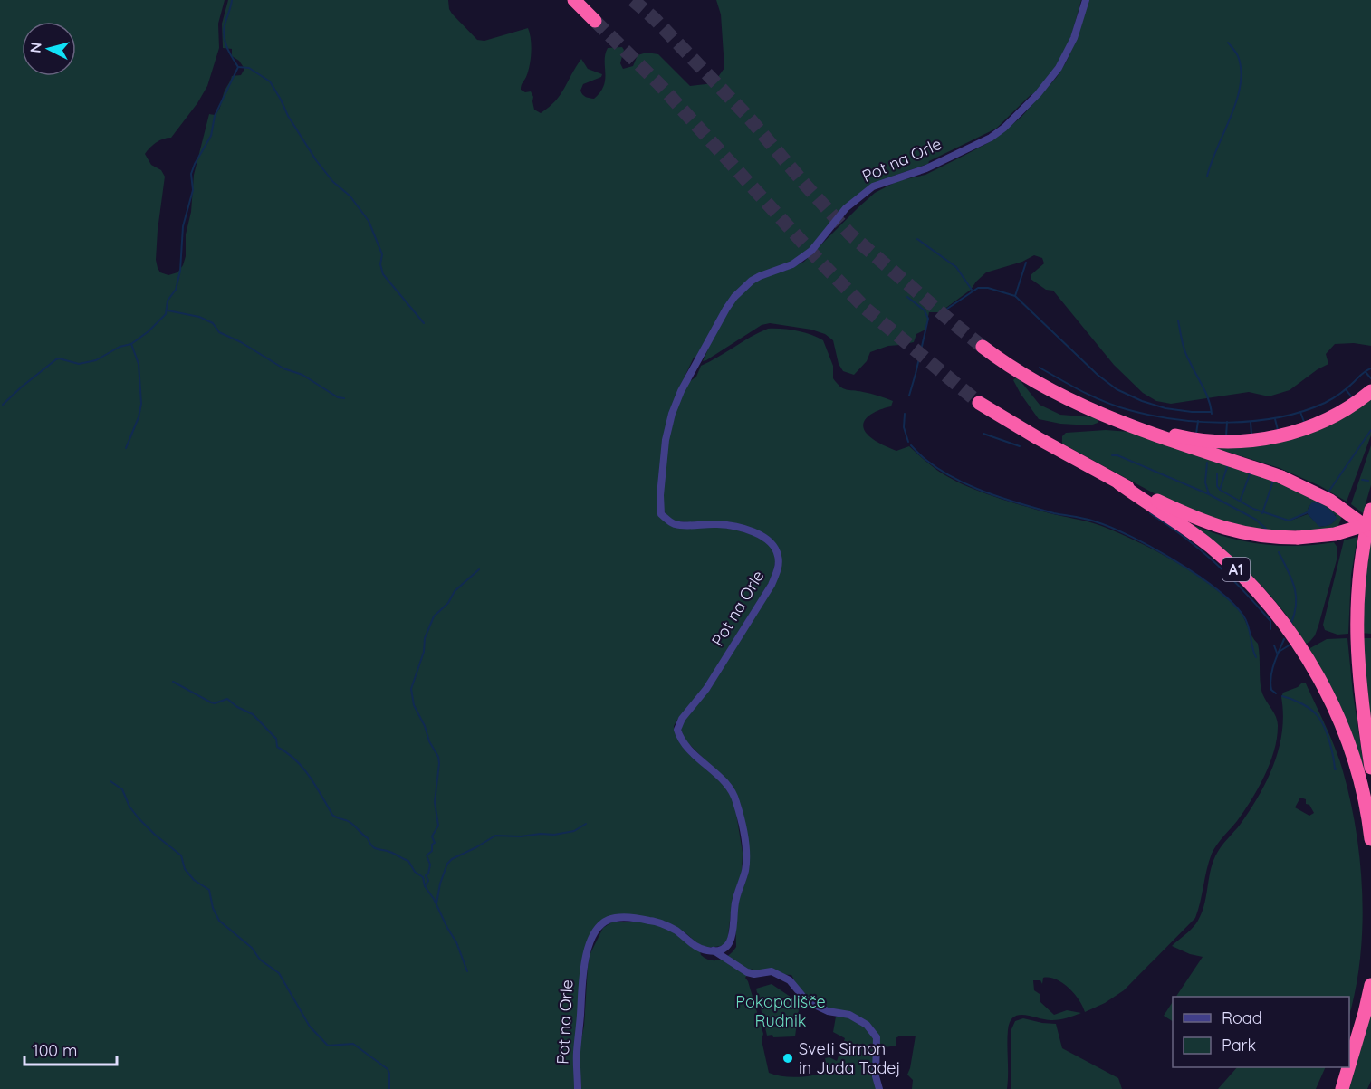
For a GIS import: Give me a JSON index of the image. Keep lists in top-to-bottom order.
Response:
{
  "streets": {
    "highway": ["A1"],
    "street": ["Pot na Orle"]
  },
  "parks": ["Pokopališče Rudnik"],
  "places": ["Sveti Simon in Juda Tadej"],
  "legend": ["Road", "Park"],
  "scale_bar": "100 m",
  "north": "left"
}
